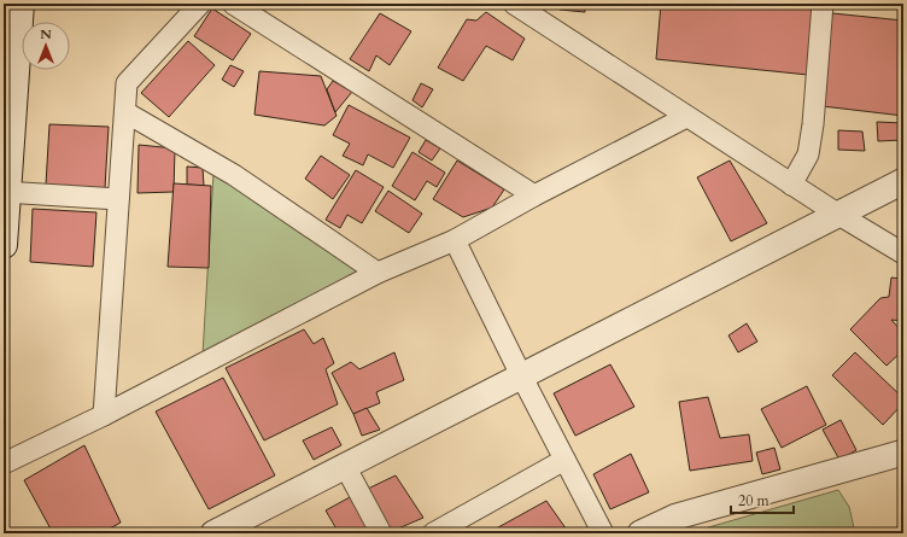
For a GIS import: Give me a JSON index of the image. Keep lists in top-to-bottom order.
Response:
{
  "scale_bar": "20 m",
  "north": "top"
}
